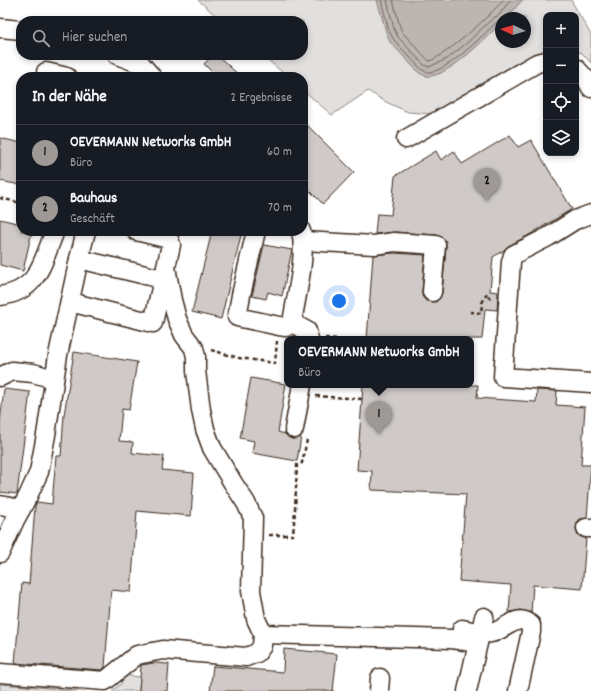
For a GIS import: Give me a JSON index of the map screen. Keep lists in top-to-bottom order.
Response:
{
  "north": "left",
  "page": {
    "map_buttons": ["+", "−"],
    "search": "Hier suchen",
    "heading": ["In der Nähe", "2 Ergebnisse"],
    "list": [
      {
        "mark": "1",
        "name": "OEVERMANN Networks GmbH",
        "note": "Büro",
        "value": "60 m"
      },
      {
        "mark": "2",
        "name": "Bauhaus",
        "note": "Geschäft",
        "value": "70 m"
      }
    ],
    "pins": ["2", "1"],
    "popup": ["OEVERMANN Networks GmbH", "Büro"]
  }
}
